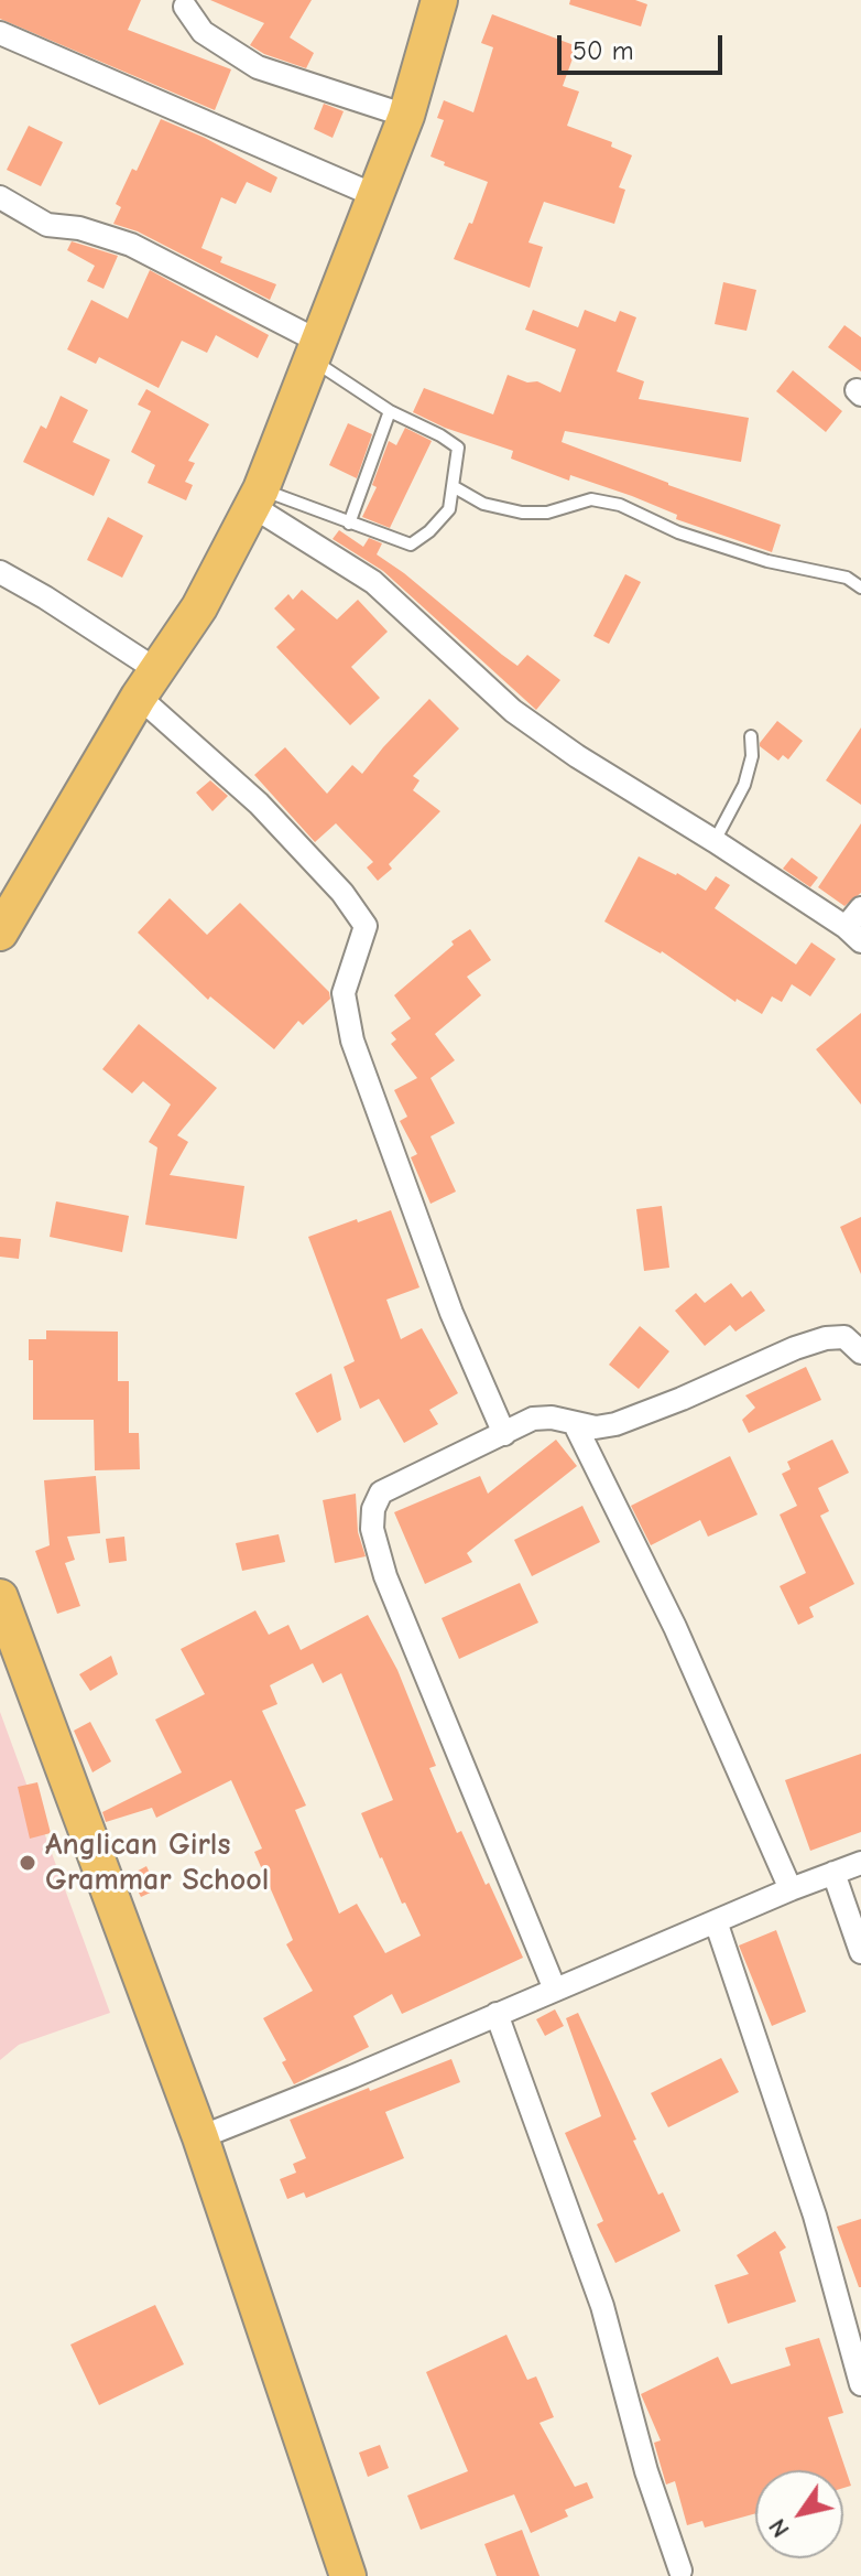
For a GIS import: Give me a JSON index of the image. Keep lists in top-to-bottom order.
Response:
{
  "places": ["Anglican Girls Grammar School"],
  "scale_bar": "50 m",
  "north": "bottom left"
}
